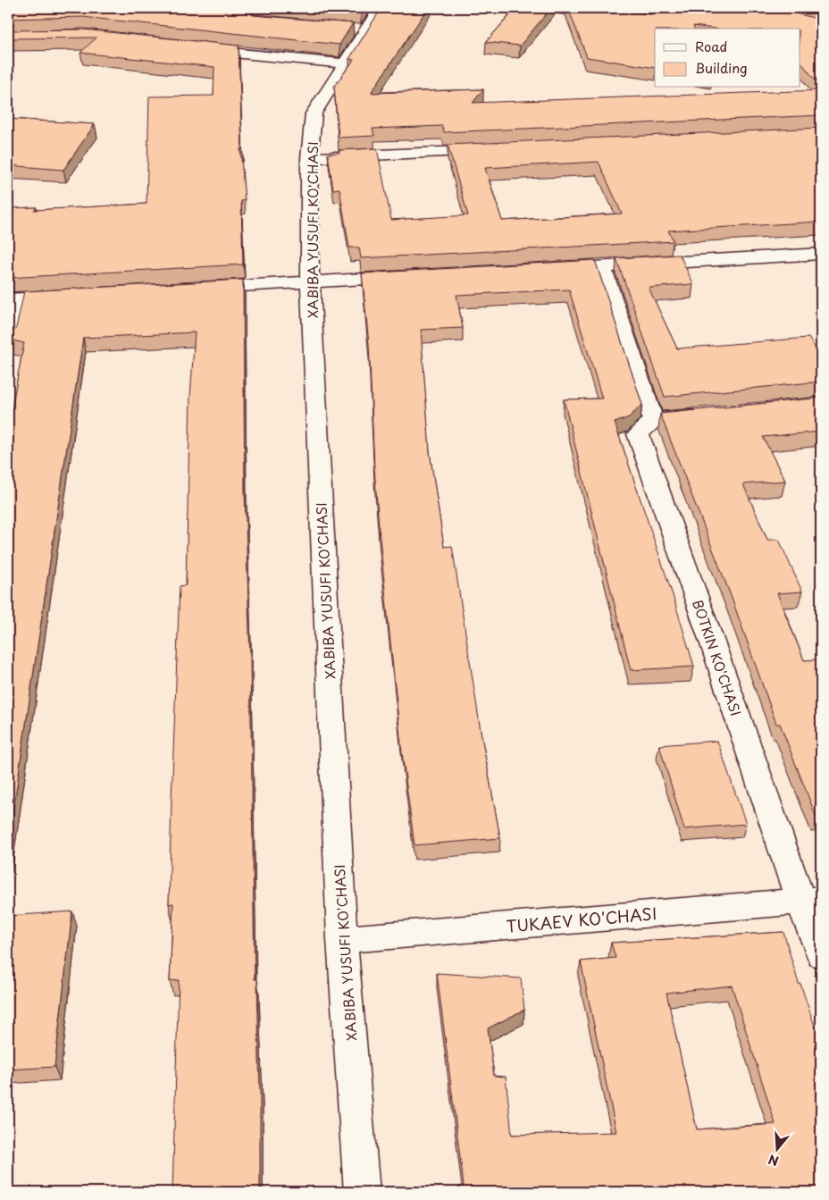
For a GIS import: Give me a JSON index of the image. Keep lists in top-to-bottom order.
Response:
{
  "streets": {
    "street": ["XABIBA YUSUFI KO'CHASI", "BOTKIN KO'CHASI", "TUKAEV KO'CHASI"]
  },
  "crossings": [
    ["XABIBA YUSUFI KO'CHASI", "TUKAEV KO'CHASI"],
    ["BOTKIN KO'CHASI", "TUKAEV KO'CHASI"]
  ],
  "legend": ["Road", "Building"],
  "north": "bottom"
}
